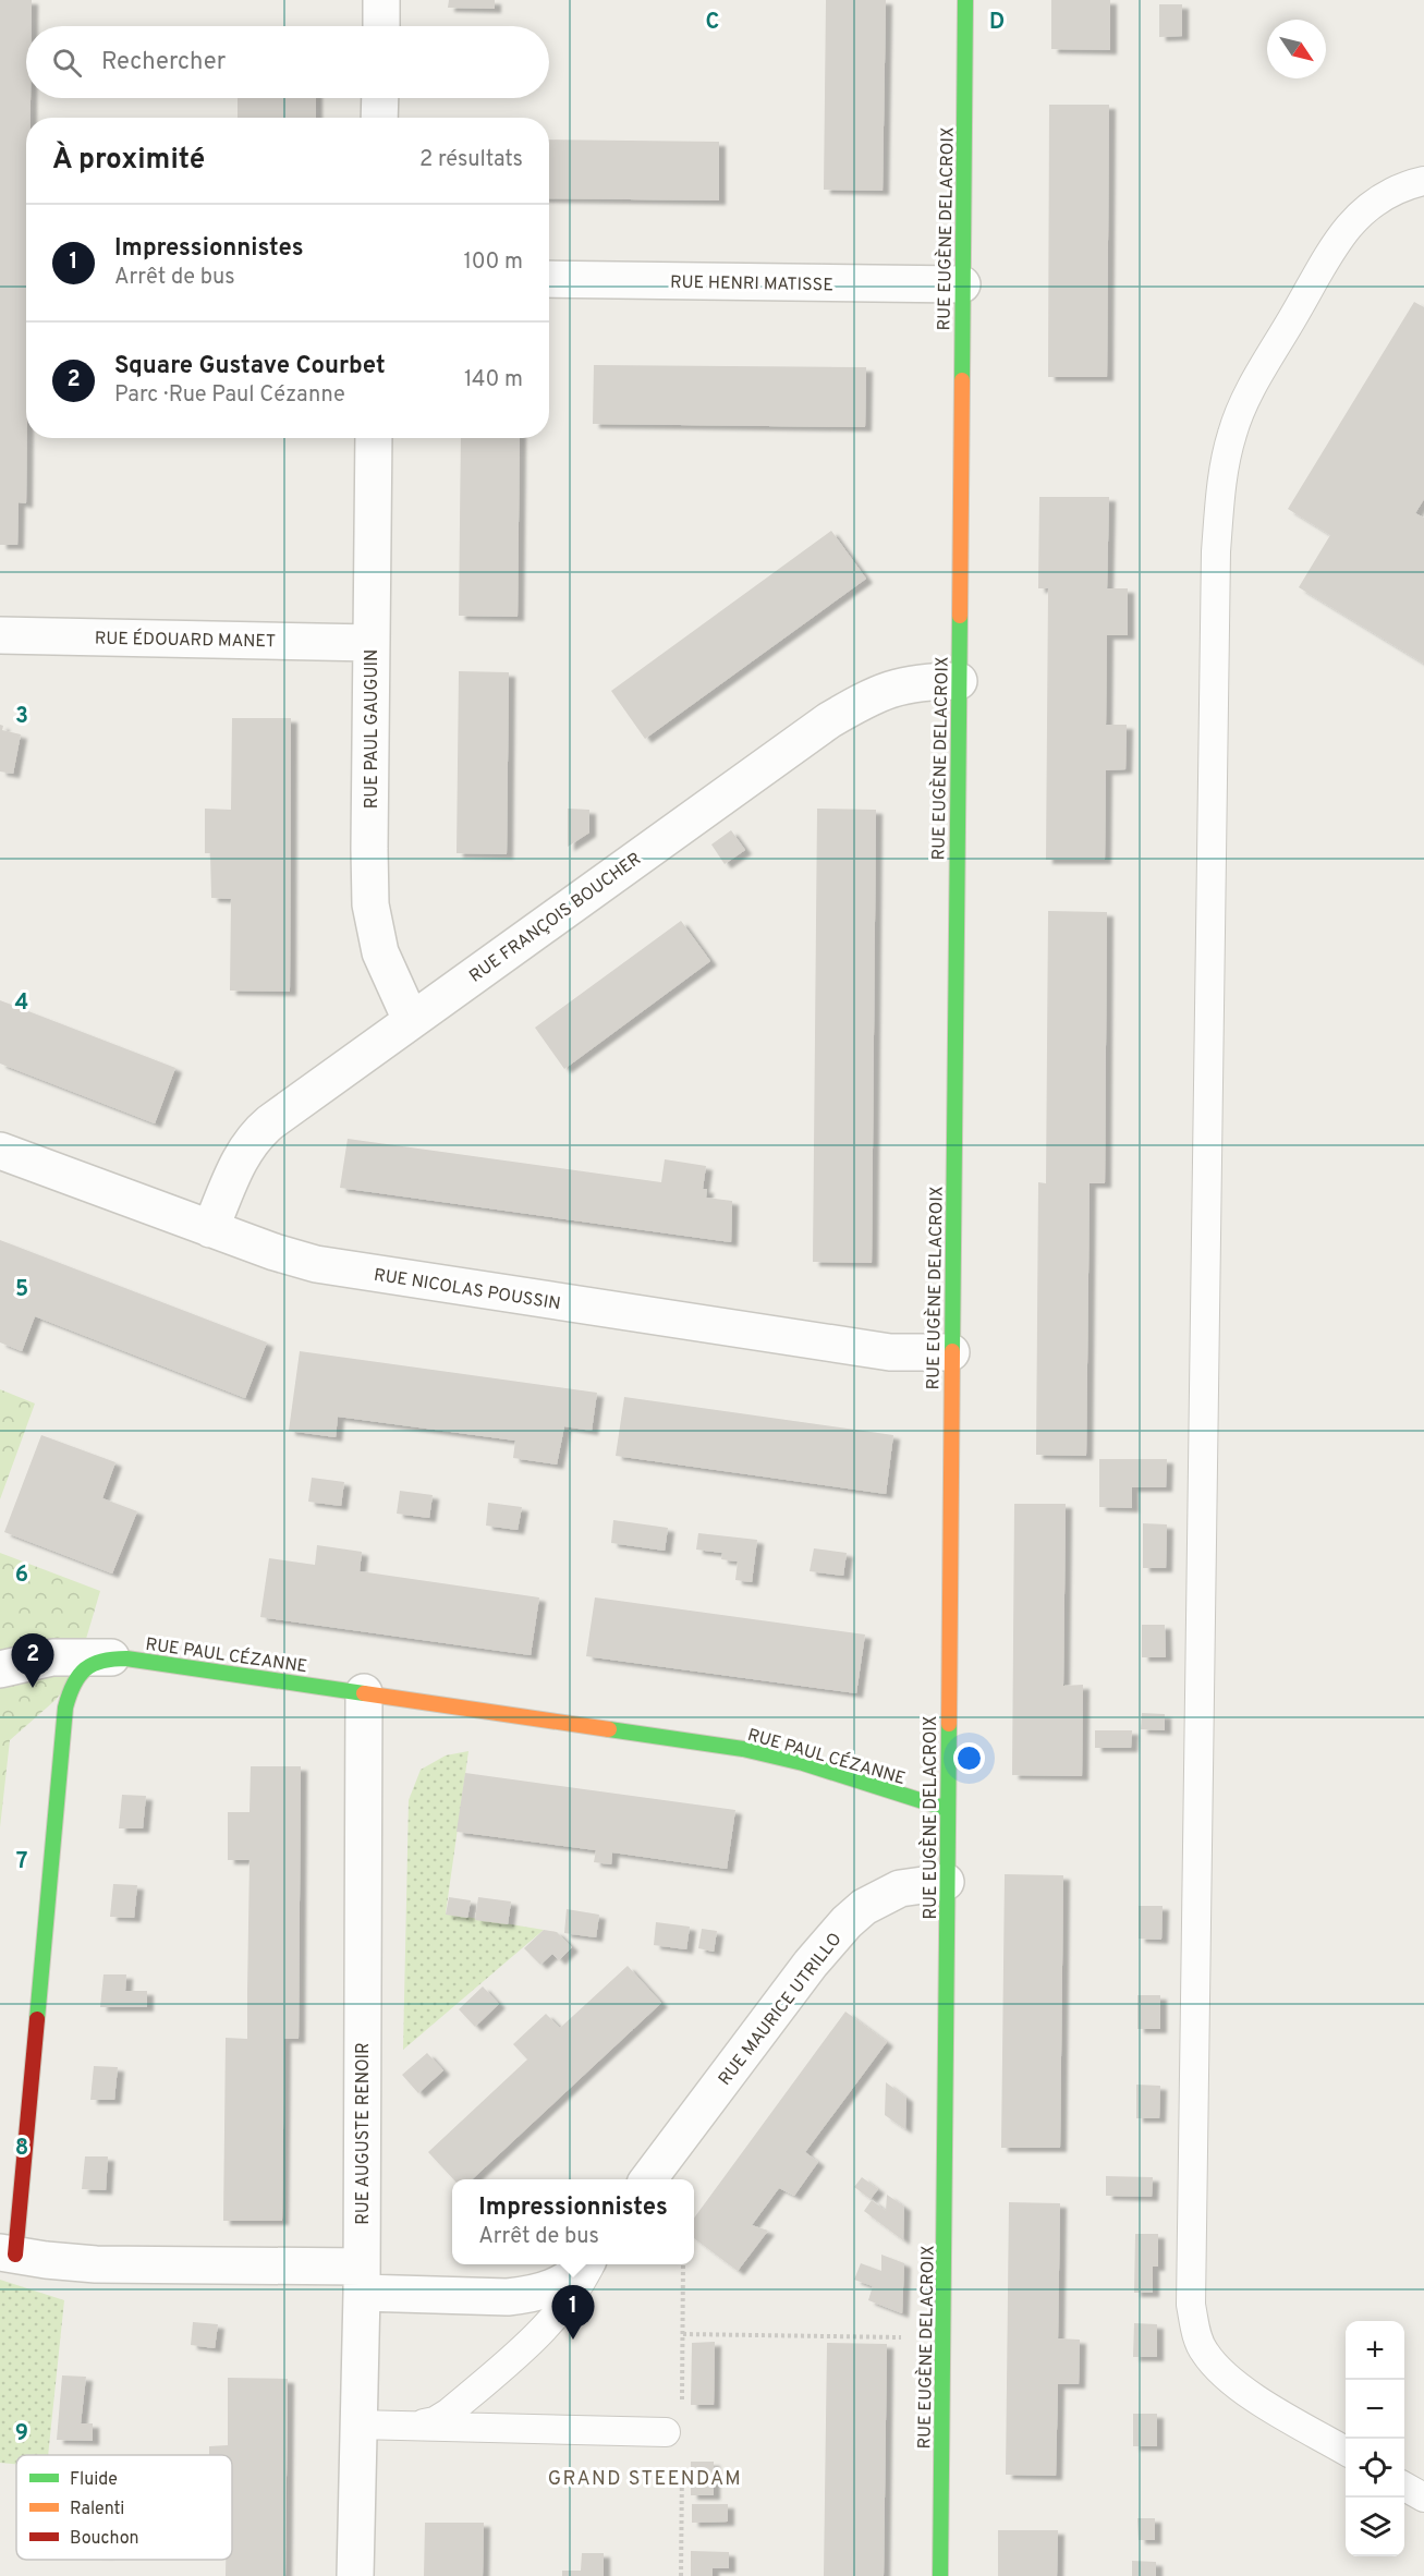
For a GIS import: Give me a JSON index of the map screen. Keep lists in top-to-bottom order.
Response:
{
  "streets": {
    "street": [
      "RUE EUGÈNE DELACROIX",
      "RUE HENRI MATISSE",
      "RUE ÉDOUARD MANET",
      "RUE PAUL GAUGUIN",
      "RUE FRANÇOIS BOUCHER",
      "RUE NICOLAS POUSSIN",
      "RUE PAUL CÉZANNE",
      "RUE MAURICE UTRILLO",
      "RUE AUGUSTE RENOIR"
    ]
  },
  "crossings": [
    ["RUE EUGÈNE DELACROIX", "RUE HENRI MATISSE"],
    ["RUE EUGÈNE DELACROIX", "RUE FRANÇOIS BOUCHER"],
    ["RUE EUGÈNE DELACROIX", "RUE NICOLAS POUSSIN"],
    ["RUE EUGÈNE DELACROIX", "RUE PAUL CÉZANNE"],
    ["RUE EUGÈNE DELACROIX", "RUE MAURICE UTRILLO"],
    ["RUE ÉDOUARD MANET", "RUE PAUL GAUGUIN"],
    ["RUE PAUL GAUGUIN", "RUE FRANÇOIS BOUCHER"],
    ["RUE FRANÇOIS BOUCHER", "RUE NICOLAS POUSSIN"],
    ["RUE PAUL CÉZANNE", "RUE AUGUSTE RENOIR"]
  ],
  "districts": ["GRAND STEENDAM"],
  "legend": ["Fluide", "Ralenti", "Bouchon"],
  "north": "bottom right",
  "page": {
    "search": "Rechercher",
    "heading": ["À proximité", "2 résultats"],
    "list": [
      {
        "mark": "1",
        "name": "Impressionnistes",
        "note": "Arrêt de bus",
        "value": "100 m"
      },
      {
        "mark": "2",
        "name": "Square Gustave Courbet",
        "note": "Parc · Rue Paul Cézanne",
        "value": "140 m"
      }
    ],
    "pins": ["2", "1"],
    "popup": ["Impressionnistes", "Arrêt de bus"],
    "map_buttons": ["+", "−"]
  },
  "grid": {
    "columns": ["C", "D"],
    "rows": [
      "3",
      "4",
      "5",
      "6",
      "7",
      "8",
      "9"
    ]
  }
}
